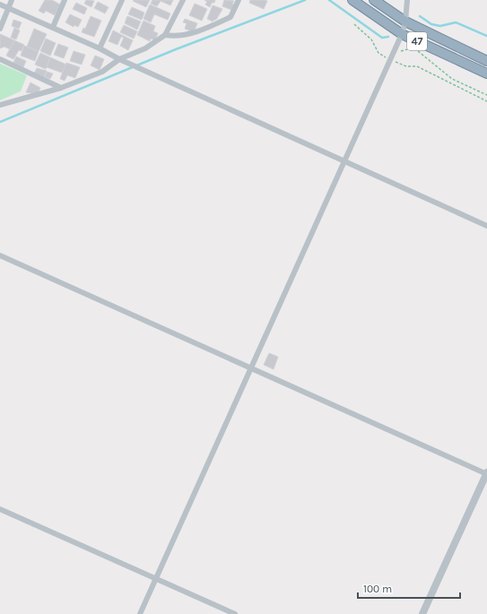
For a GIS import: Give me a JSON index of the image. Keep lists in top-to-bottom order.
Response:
{
  "streets": {
    "highway": ["47"]
  },
  "scale_bar": "100 m"
}
